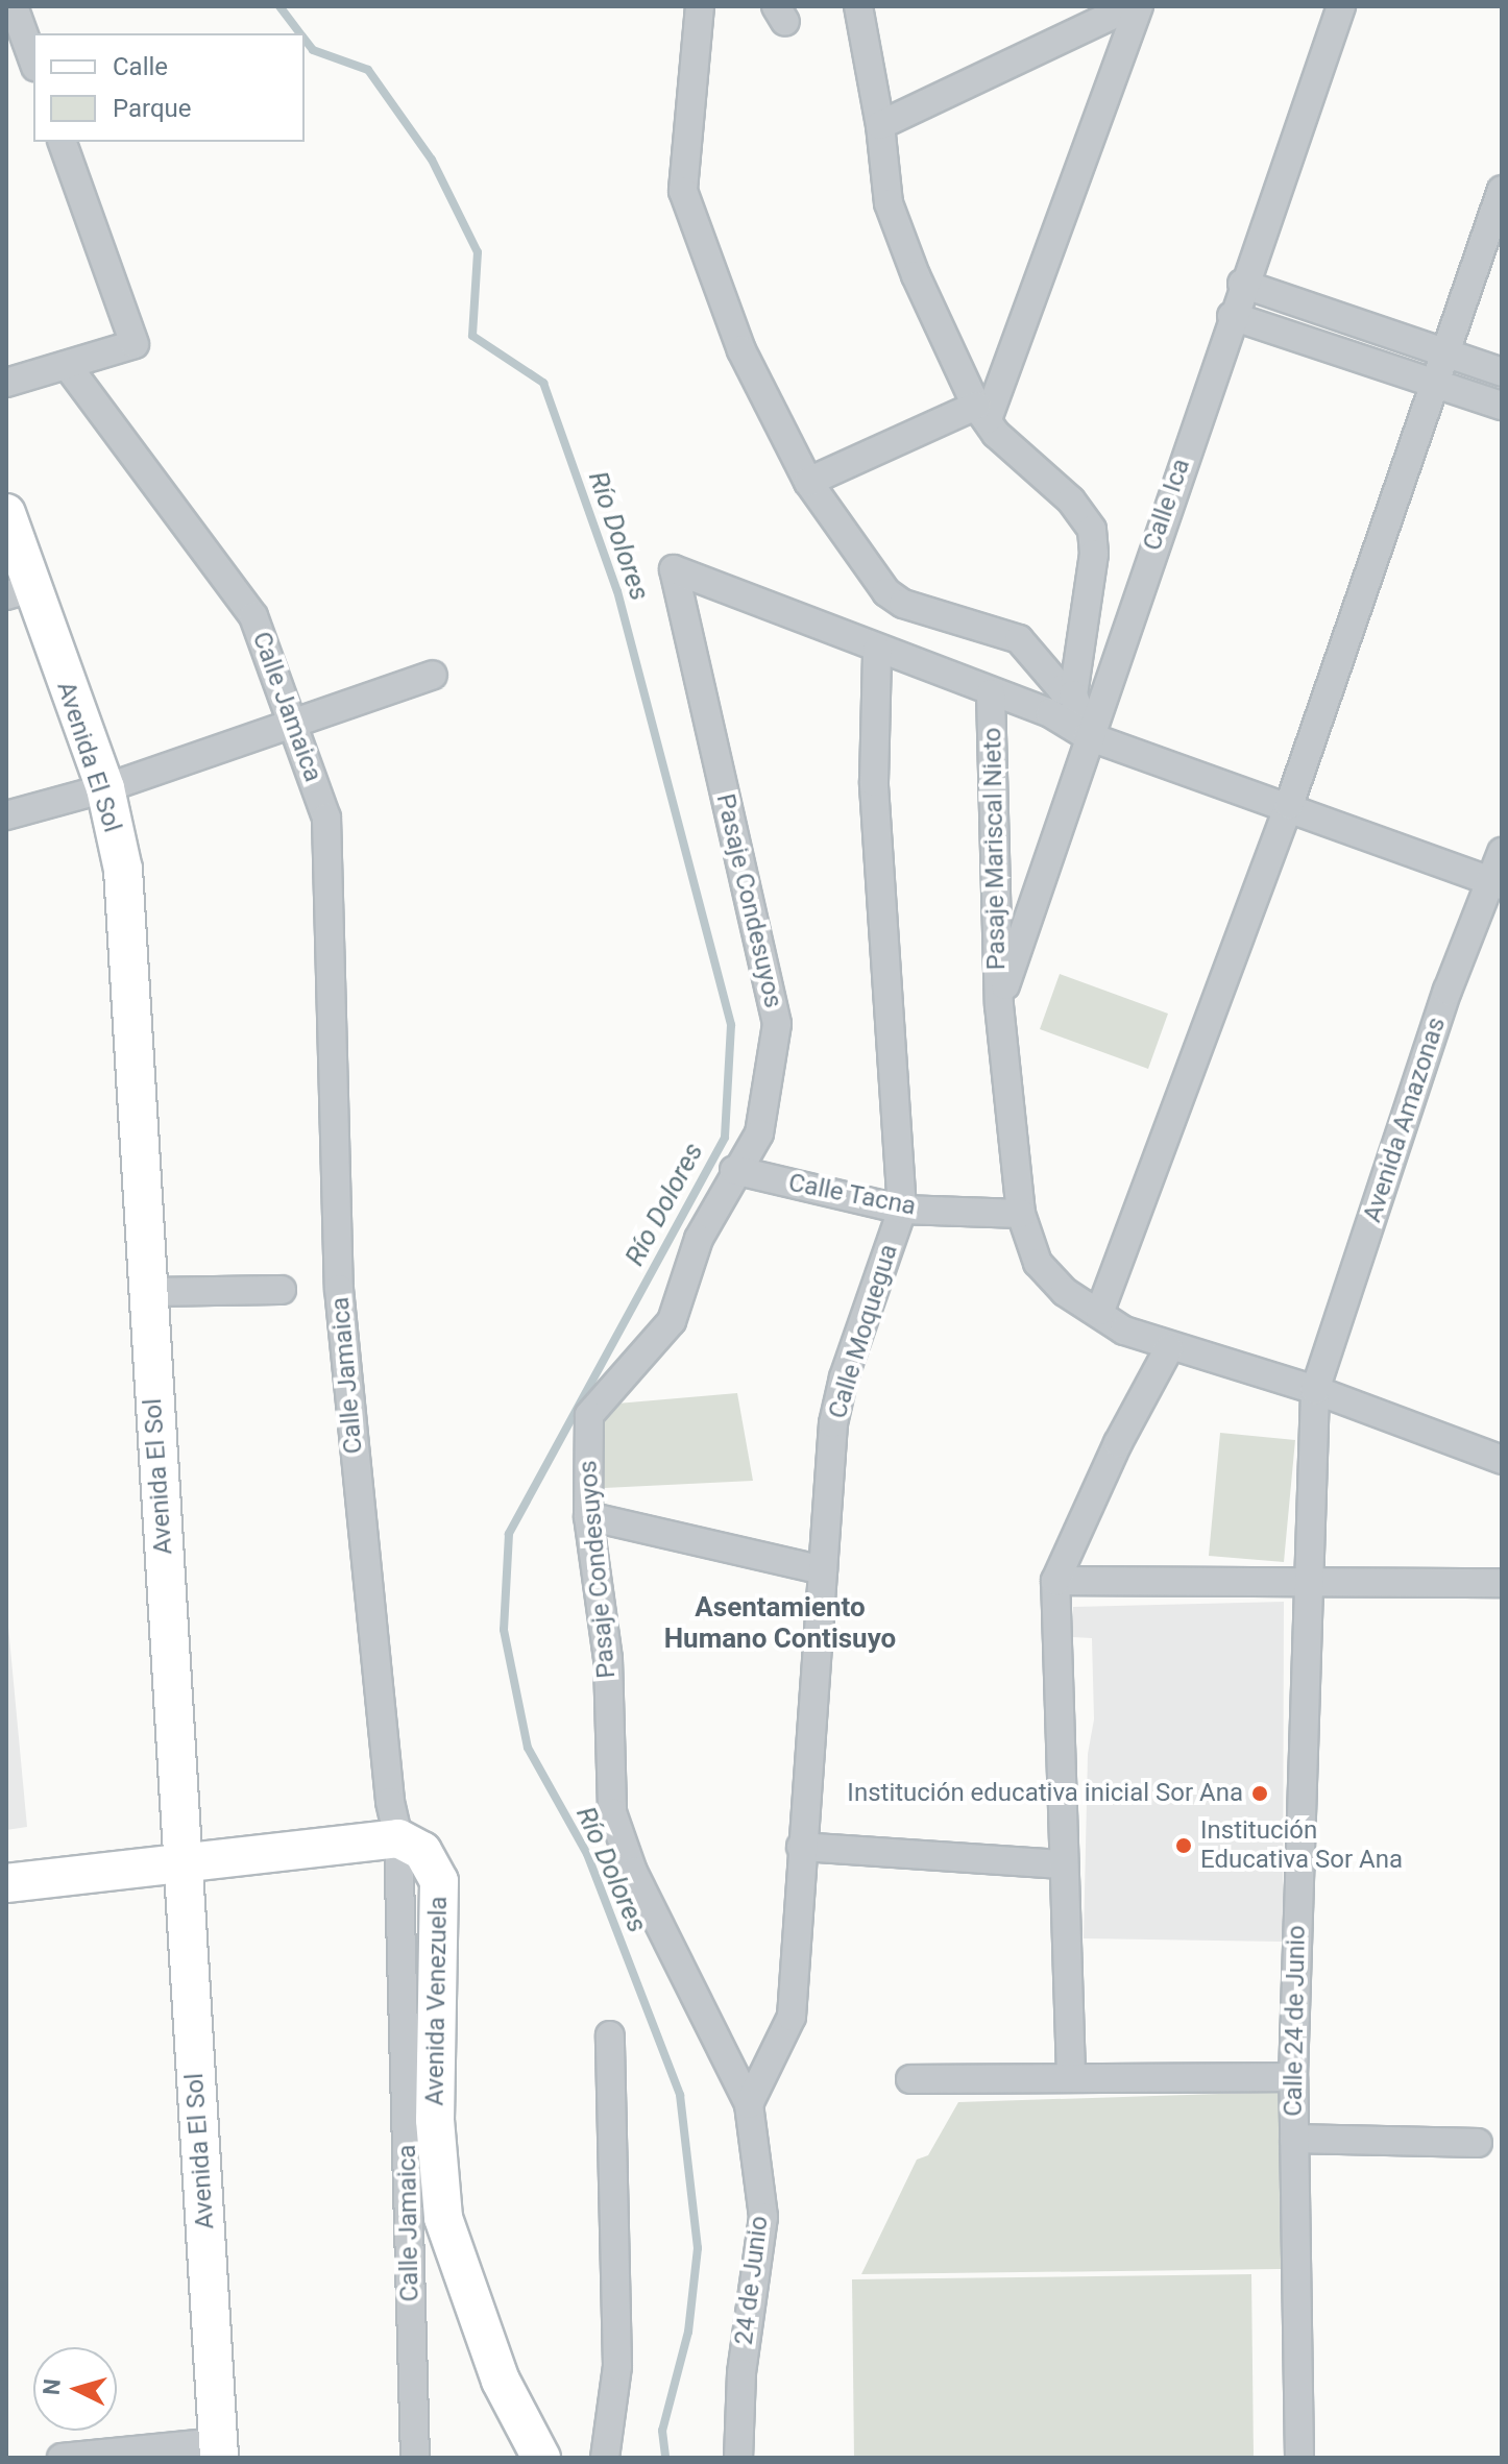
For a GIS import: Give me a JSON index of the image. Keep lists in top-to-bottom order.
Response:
{
  "streets": {
    "street": [
      "Calle Ica",
      "Calle Jamaica",
      "Avenida El Sol",
      "Pasaje Mariscal Nieto",
      "Pasaje Condesuyos",
      "Avenida Amazonas",
      "Calle Tacna",
      "Calle Moquegua",
      "Avenida Venezuela",
      "Calle 24 de Junio",
      "24 de Junio"
    ]
  },
  "crossings": [
    ["Calle Ica", "Pasaje Mariscal Nieto"],
    ["Calle Jamaica", "Avenida Venezuela"],
    ["Pasaje Mariscal Nieto", "Avenida Amazonas"],
    ["Pasaje Mariscal Nieto", "Calle Tacna"],
    ["Pasaje Condesuyos", "Calle Tacna"],
    ["Pasaje Condesuyos", "Calle Moquegua"],
    ["Pasaje Condesuyos", "24 de Junio"],
    ["Avenida Amazonas", "Calle 24 de Junio"],
    ["Calle Tacna", "Calle Moquegua"],
    ["Calle Moquegua", "24 de Junio"]
  ],
  "districts": ["Asentamiento Humano Contisuyo"],
  "water": ["Río Dolores"],
  "places": ["Institución educativa inicial Sor Ana", "Institución Educativa Sor Ana"],
  "legend": ["Calle", "Parque"],
  "north": "left"
}
